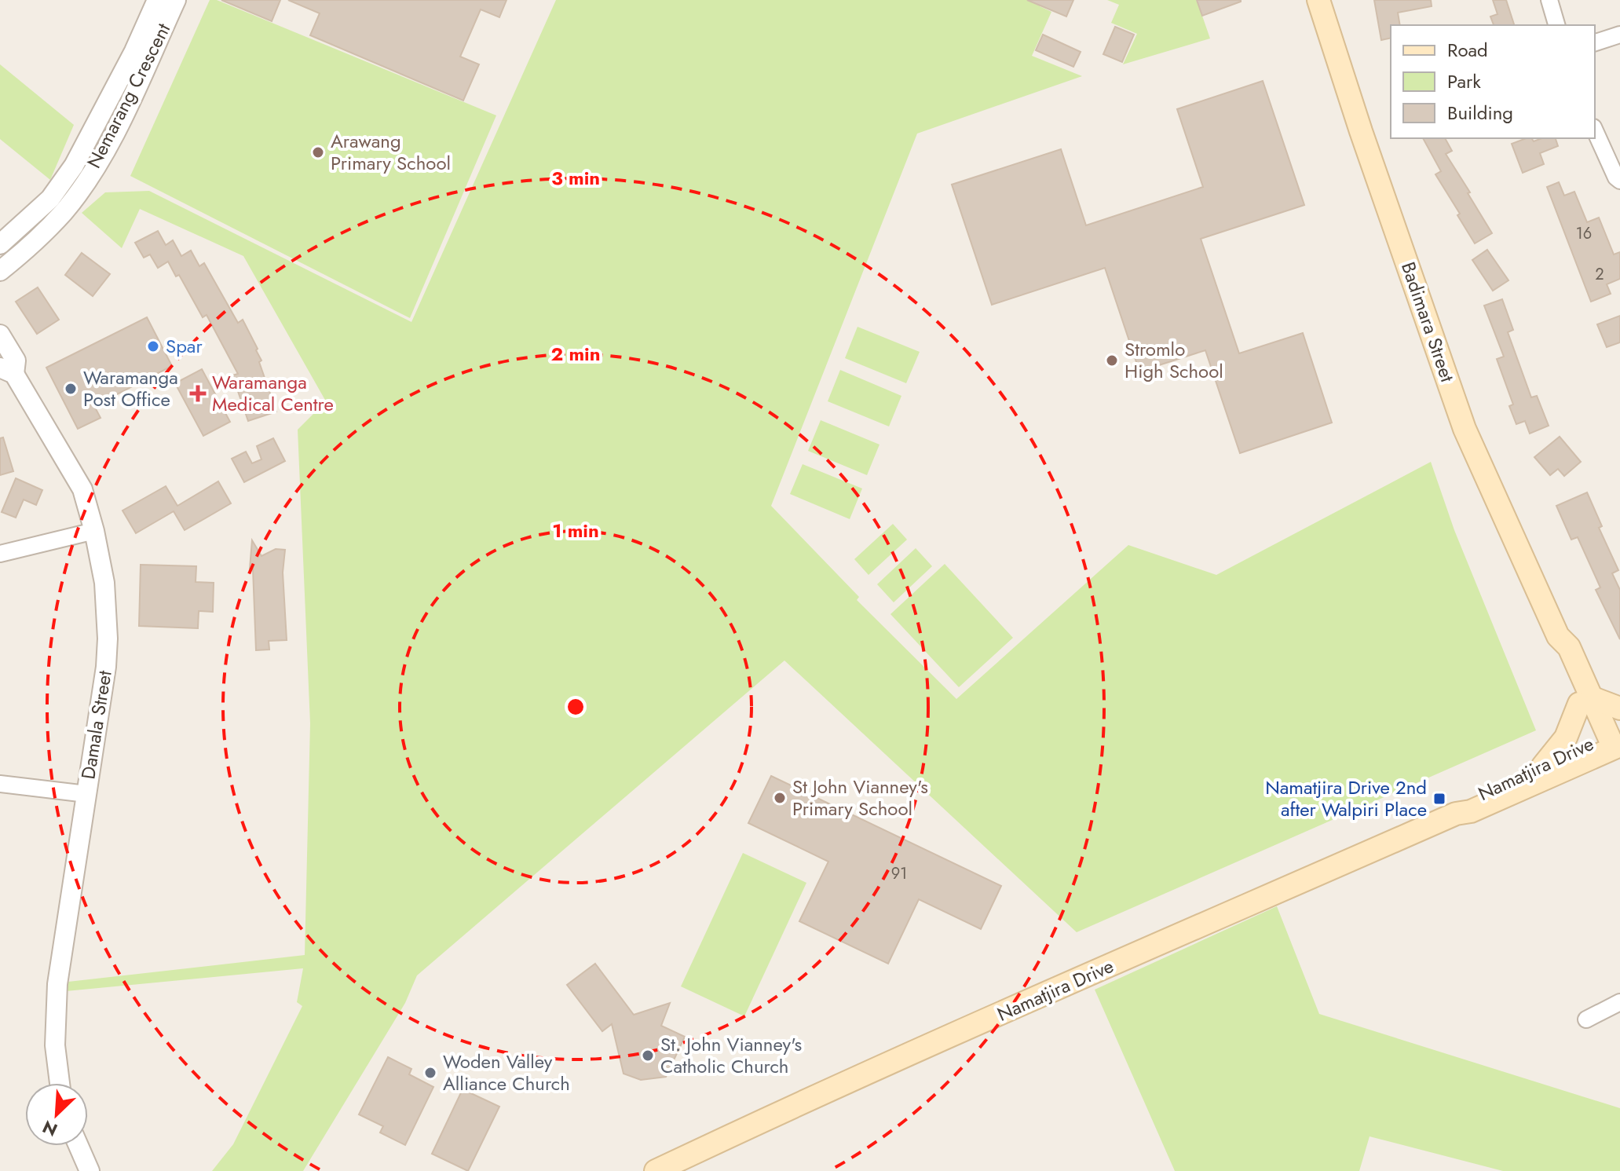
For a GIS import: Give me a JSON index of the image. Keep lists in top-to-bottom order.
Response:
{
  "streets": {
    "main road": ["Badimara Street", "Namatjira Drive"],
    "street": ["Nemarang Crescent", "Damala Street"]
  },
  "crossings": [
    ["Badimara Street", "Namatjira Drive"]
  ],
  "places": {
    "other": [
      "Arawang Primary School",
      "Spar",
      "Stromlo High School",
      "Waramanga Post Office",
      "St John Vianney's Primary School",
      "St. John Vianney's Catholic Church",
      "Woden Valley Alliance Church"
    ],
    "health": ["Waramanga Medical Centre"],
    "transit": ["Namatjira Drive 2nd after Walpiri Place"]
  },
  "house_numbers": ["16", "2", "91"],
  "legend": ["Road", "Park", "Building"],
  "north": "bottom left",
  "rings": ["3 min", "2 min", "1 min"]
}
